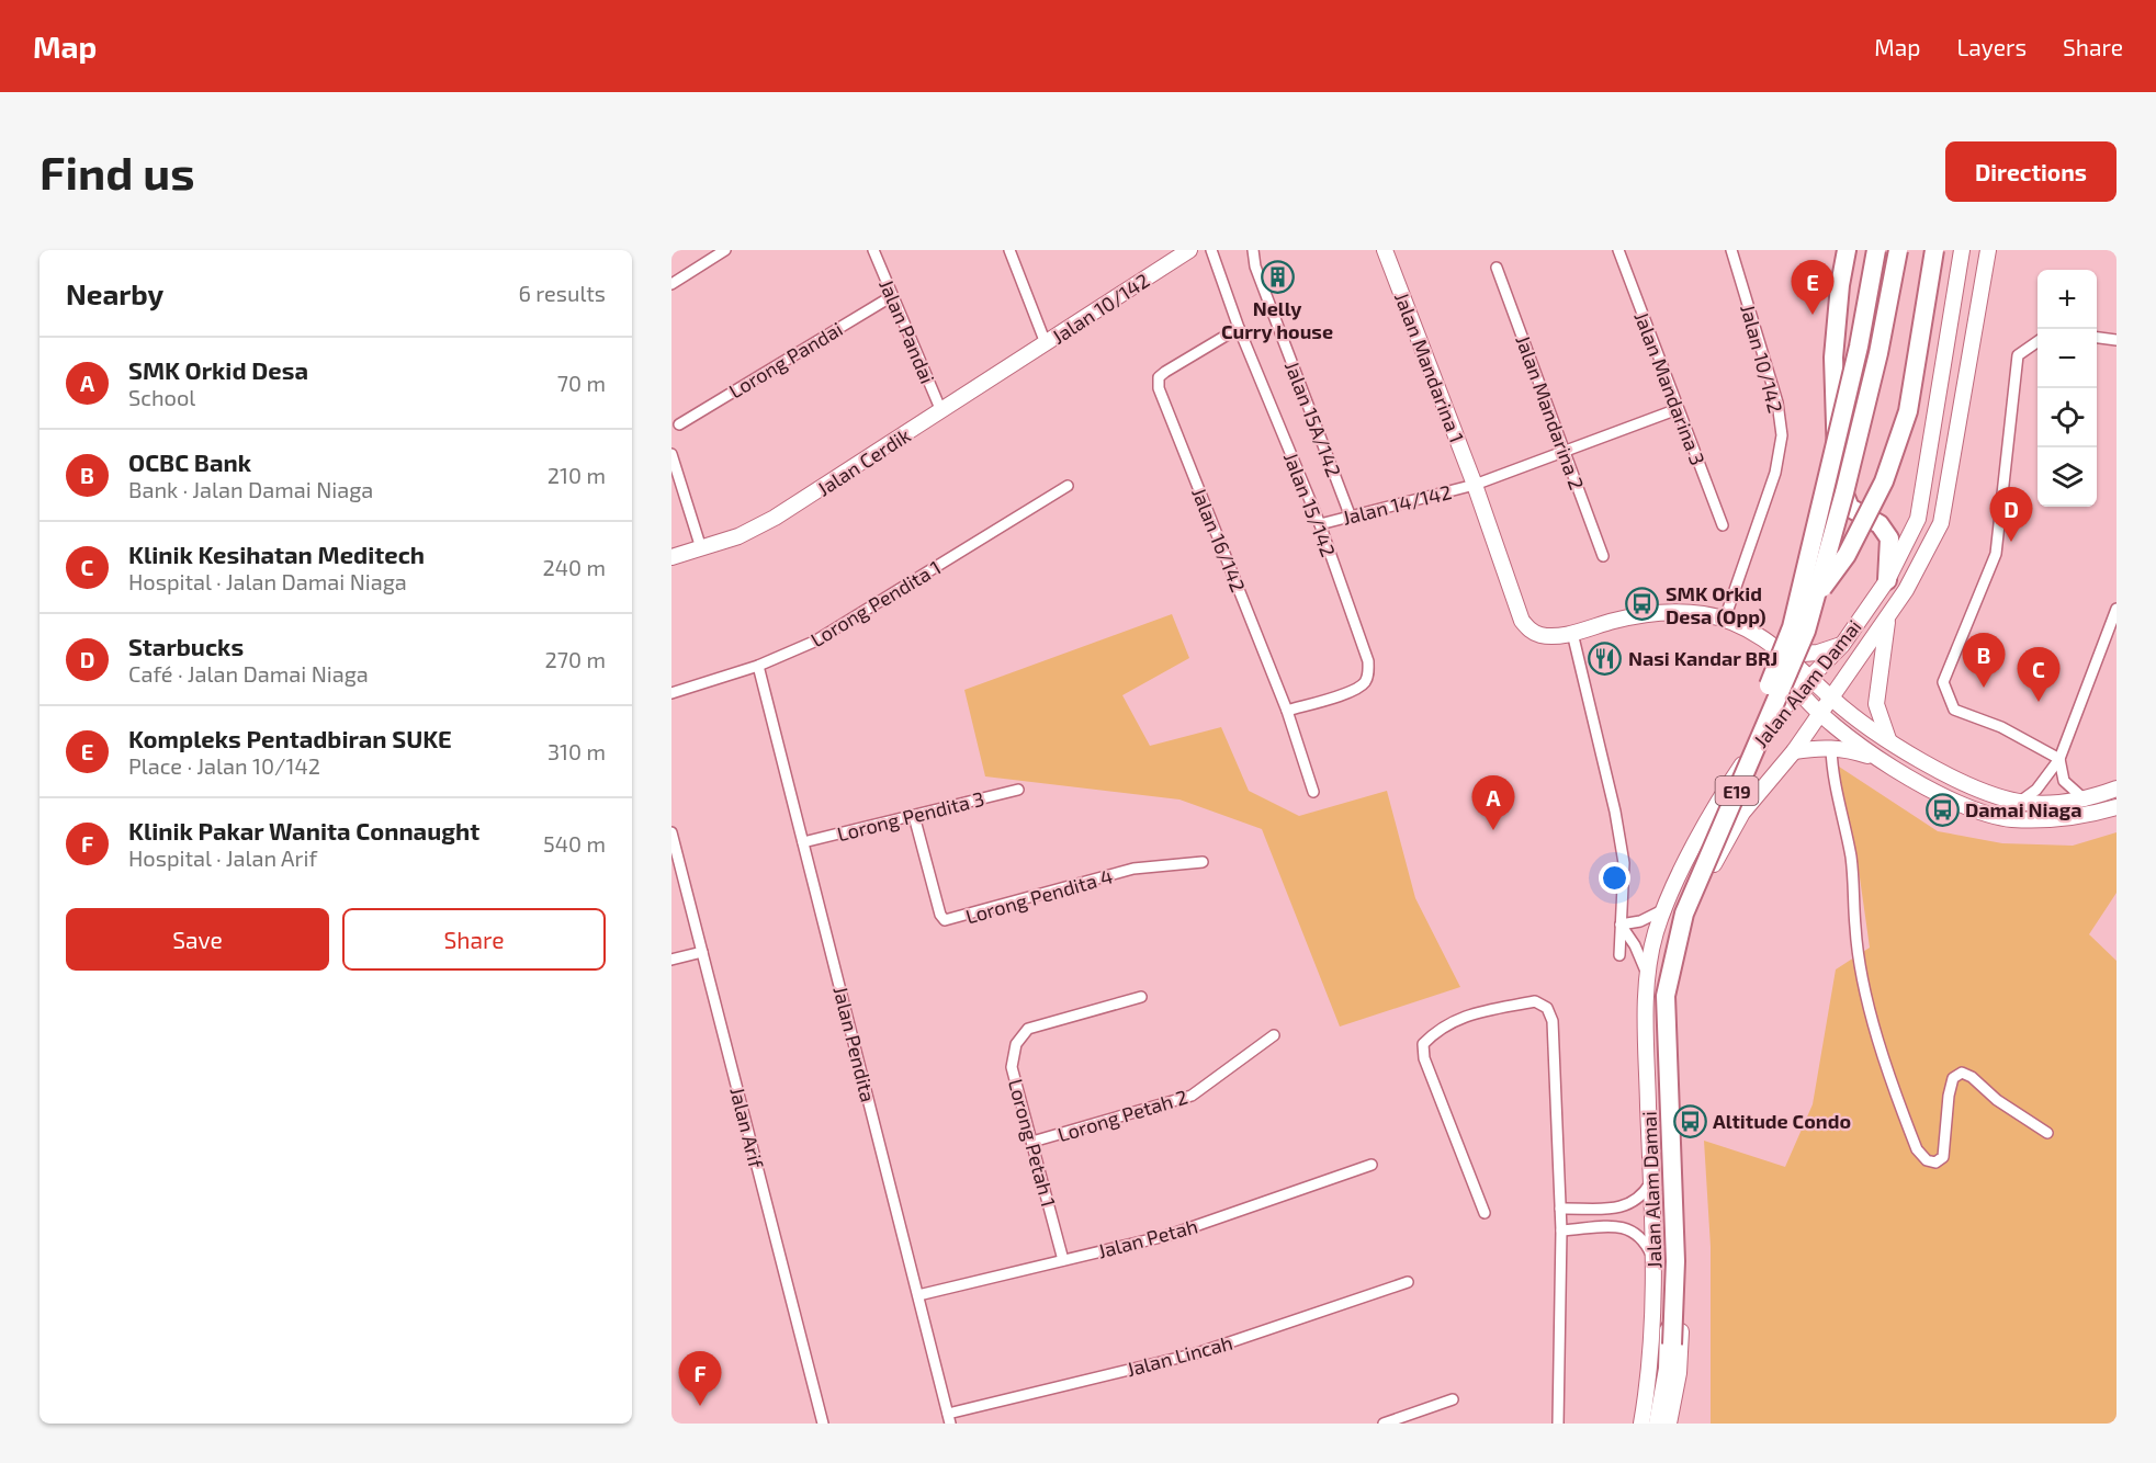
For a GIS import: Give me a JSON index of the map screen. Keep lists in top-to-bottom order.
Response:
{
  "streets": {
    "highway": ["E19"],
    "main road": [
      "Jalan 10/142",
      "Jalan Mandarina 1",
      "Jalan Cerdik",
      "Jalan Alam Damai"
    ],
    "street": [
      "Jalan Pandai",
      "Lorong Pandai",
      "Jalan Mandarina 3",
      "Jalan Mandarina 2",
      "Jalan 15A/142",
      "Jalan 15/142",
      "Jalan 14/142",
      "Jalan 16/142",
      "Lorong Pendita 1",
      "Lorong Pendita 3",
      "Lorong Pendita 4",
      "Jalan Pendita",
      "Lorong Petah 2",
      "Jalan Arif",
      "Lorong Petah 1",
      "Jalan Petah",
      "Jalan Lincah"
    ]
  },
  "crossings": [
    ["Jalan 10/142", "Jalan Mandarina 1"],
    ["Jalan 10/142", "Jalan Cerdik"],
    ["Jalan Pandai", "Lorong Pandai"],
    ["Jalan Pandai", "Jalan Cerdik"],
    ["Jalan Mandarina 1", "Jalan 14/142"],
    ["Jalan Mandarina 1", "Jalan Alam Damai"],
    ["Jalan 15A/142", "Jalan 14/142"],
    ["Jalan 15/142", "Jalan 14/142"],
    ["Jalan 15/142", "Jalan 16/142"],
    ["Lorong Pendita 1", "Jalan Pendita"],
    ["Lorong Pendita 3", "Lorong Pendita 4"],
    ["Lorong Pendita 3", "Jalan Pendita"],
    ["Jalan Pendita", "Jalan Petah"],
    ["Jalan Pendita", "Jalan Lincah"],
    ["Lorong Petah 2", "Lorong Petah 1"],
    ["Lorong Petah 1", "Jalan Petah"]
  ],
  "places": {
    "building": ["Nelly Curry house"],
    "bus stop": ["SMK Orkid Desa (Opp)", "Damai Niaga", "Altitude Condo"],
    "restaurant": ["Nasi Kandar BRJ"]
  },
  "page": {
    "header": "Map",
    "nav": ["Map", "Layers", "Share"],
    "buttons": [
      "Directions",
      ["Save", "Share"]
    ],
    "title": "Find us",
    "heading": ["Nearby", "6 results"],
    "pins": [
      "E",
      "D",
      "B",
      "C",
      "A",
      "F"
    ],
    "map_buttons": ["+", "−"],
    "list": [
      {
        "mark": "A",
        "name": "SMK Orkid Desa",
        "note": "School",
        "value": "70 m"
      },
      {
        "mark": "B",
        "name": "OCBC Bank",
        "note": "Bank · Jalan Damai Niaga",
        "value": "210 m"
      },
      {
        "mark": "C",
        "name": "Klinik Kesihatan Meditech",
        "note": "Hospital · Jalan Damai Niaga",
        "value": "240 m"
      },
      {
        "mark": "D",
        "name": "Starbucks",
        "note": "Café · Jalan Damai Niaga",
        "value": "270 m"
      },
      {
        "mark": "E",
        "name": "Kompleks Pentadbiran SUKE",
        "note": "Place · Jalan 10/142",
        "value": "310 m"
      },
      {
        "mark": "F",
        "name": "Klinik Pakar Wanita Connaught",
        "note": "Hospital · Jalan Arif",
        "value": "540 m"
      }
    ]
  }
}
